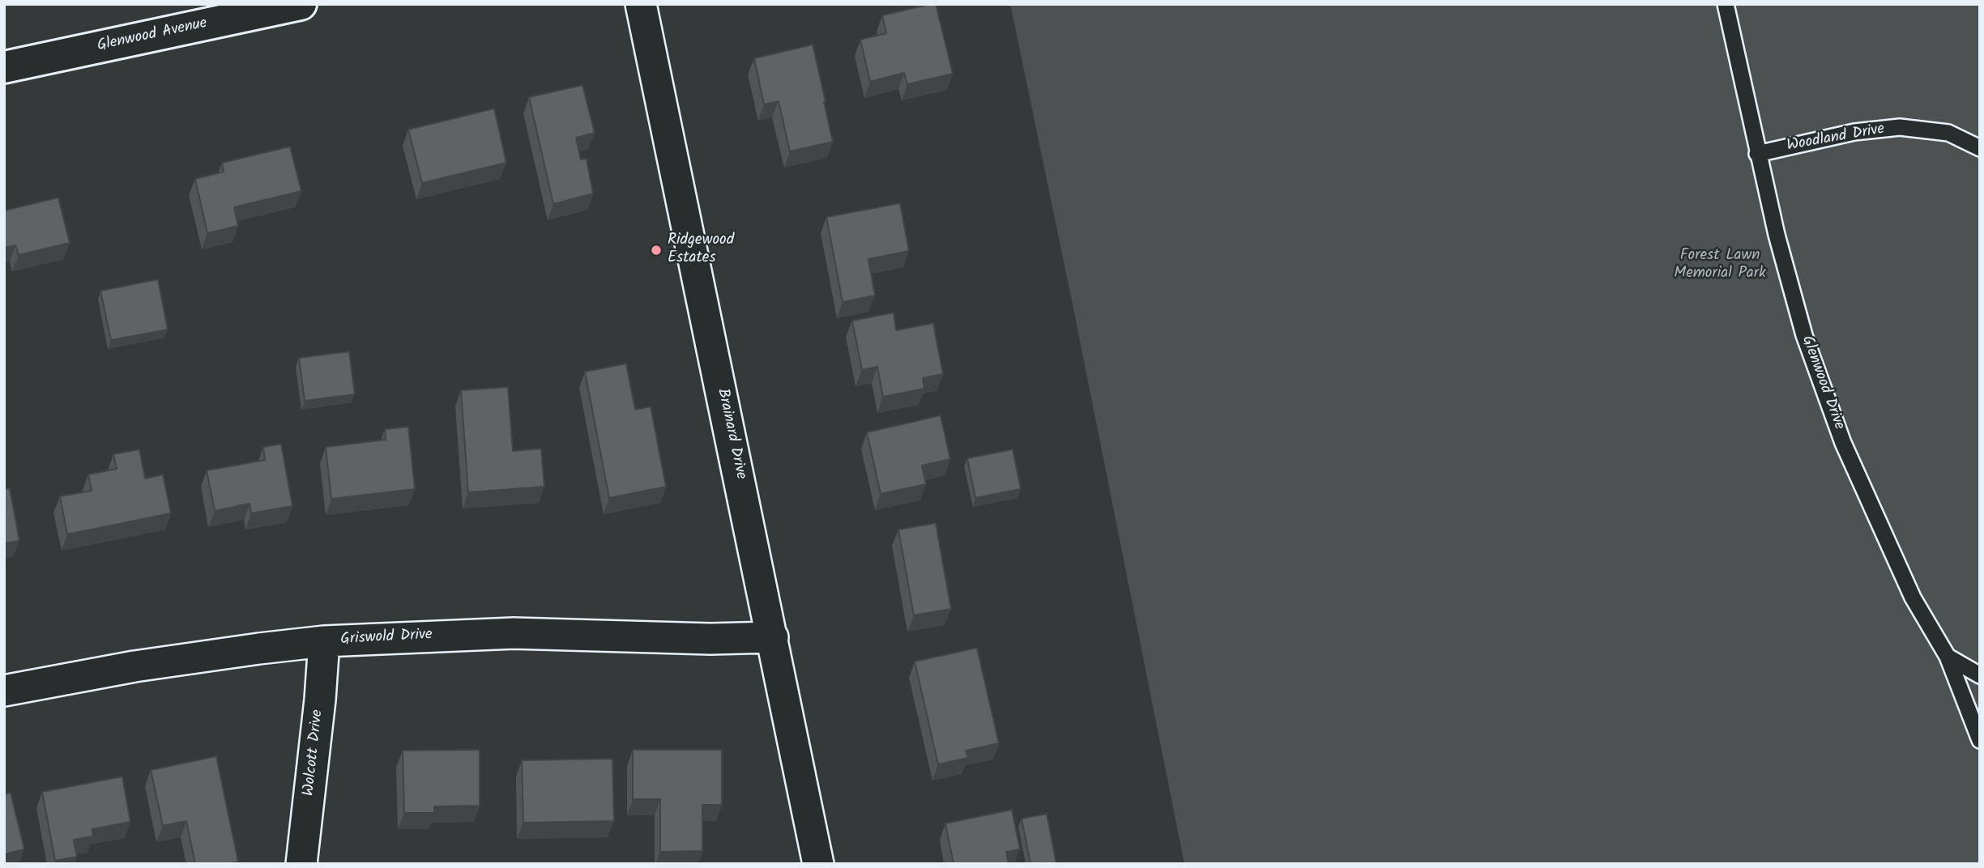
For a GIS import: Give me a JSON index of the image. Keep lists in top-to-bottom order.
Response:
{
  "streets": {
    "street": [
      "Glenwood Avenue",
      "Brainard Drive",
      "Griswold Drive",
      "Wolcott Drive"
    ],
    "lane": ["Woodland Drive", "Glenwood Drive"]
  },
  "crossings": [
    ["Woodland Drive", "Glenwood Drive"],
    ["Brainard Drive", "Griswold Drive"],
    ["Griswold Drive", "Wolcott Drive"]
  ],
  "parks": ["Forest Lawn Memorial Park"],
  "places": ["Ridgewood Estates"]
}
